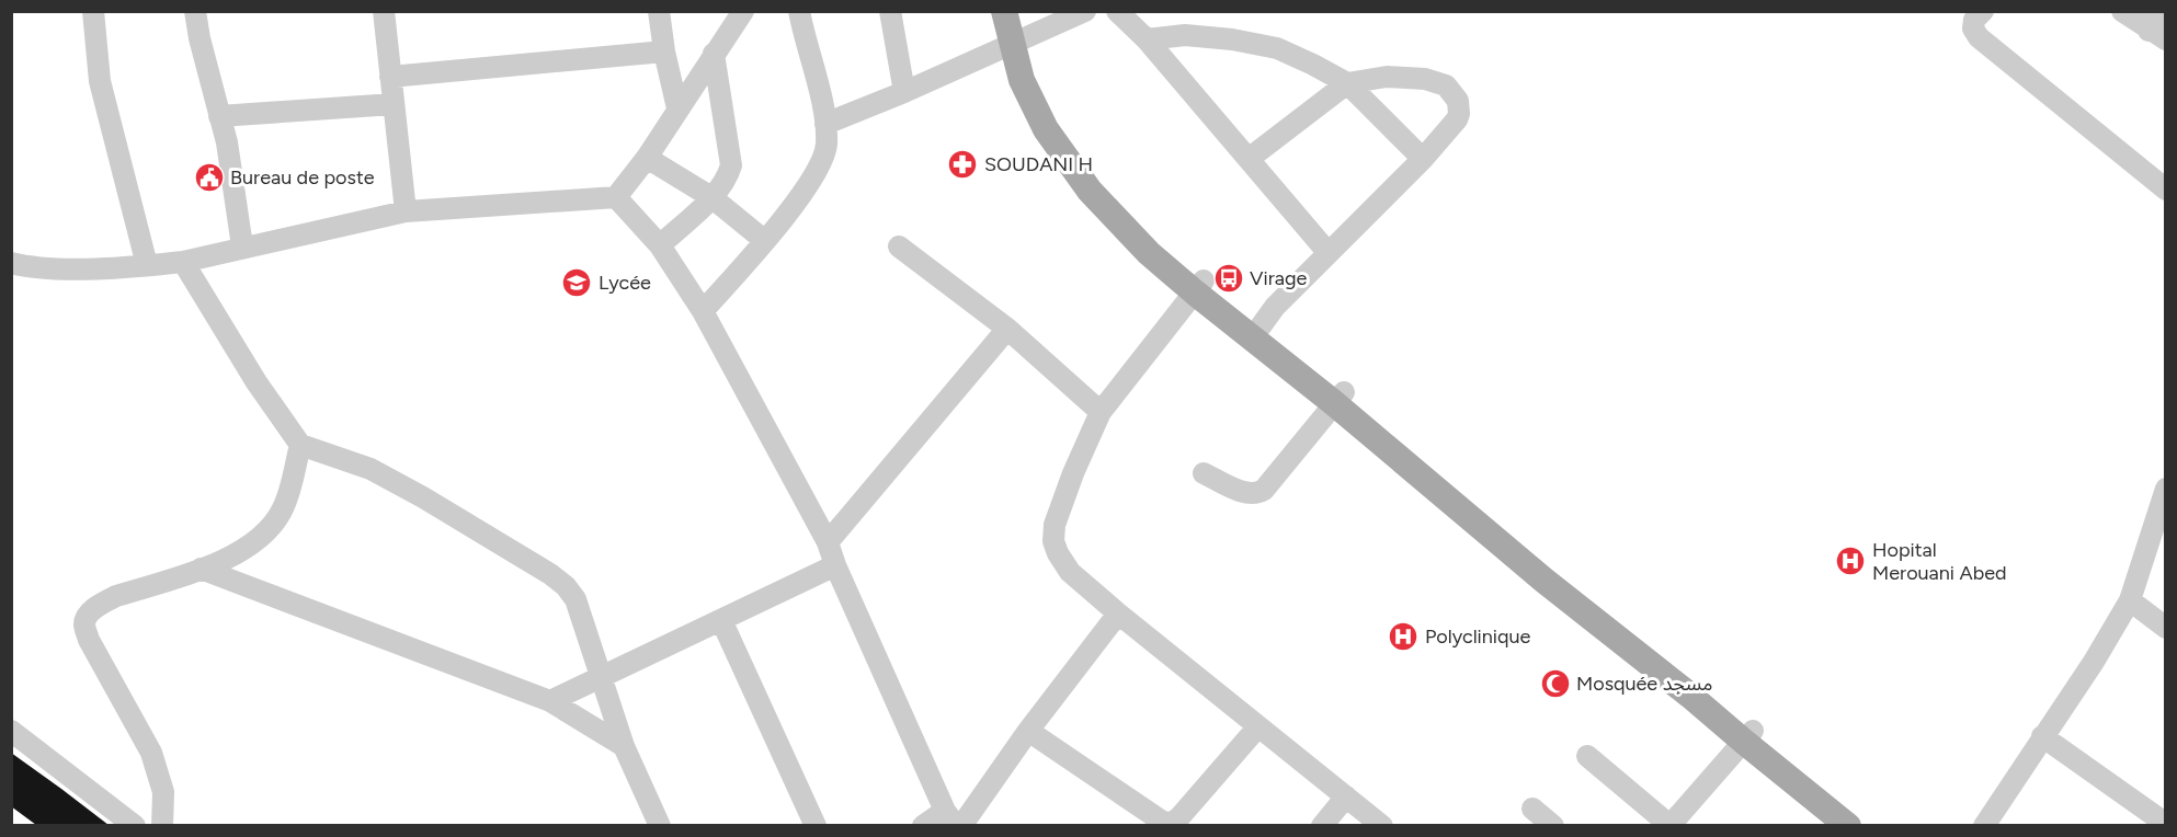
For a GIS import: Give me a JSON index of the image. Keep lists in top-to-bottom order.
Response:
{
  "places": {
    "pharmacy": ["SOUDANI H"],
    "public building": ["Bureau de poste"],
    "bus stop": ["Virage"],
    "school or university": ["Lycée"],
    "hospital": ["Hopital Merouani Abed", "Polyclinique"],
    "mosque": ["Mosquée مسجد"]
  }
}
